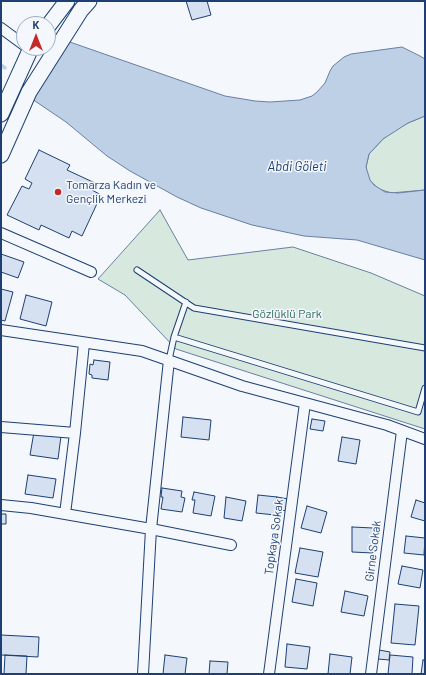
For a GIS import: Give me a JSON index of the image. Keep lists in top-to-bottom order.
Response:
{
  "streets": {
    "street": ["Topkaya Sokak", "Girne Sokak"]
  },
  "water": ["Abdi Göleti"],
  "parks": ["Gözlüklü Park"],
  "places": ["Tomarza Kadın ve Gençlik Merkezi"],
  "north": "top"
}
